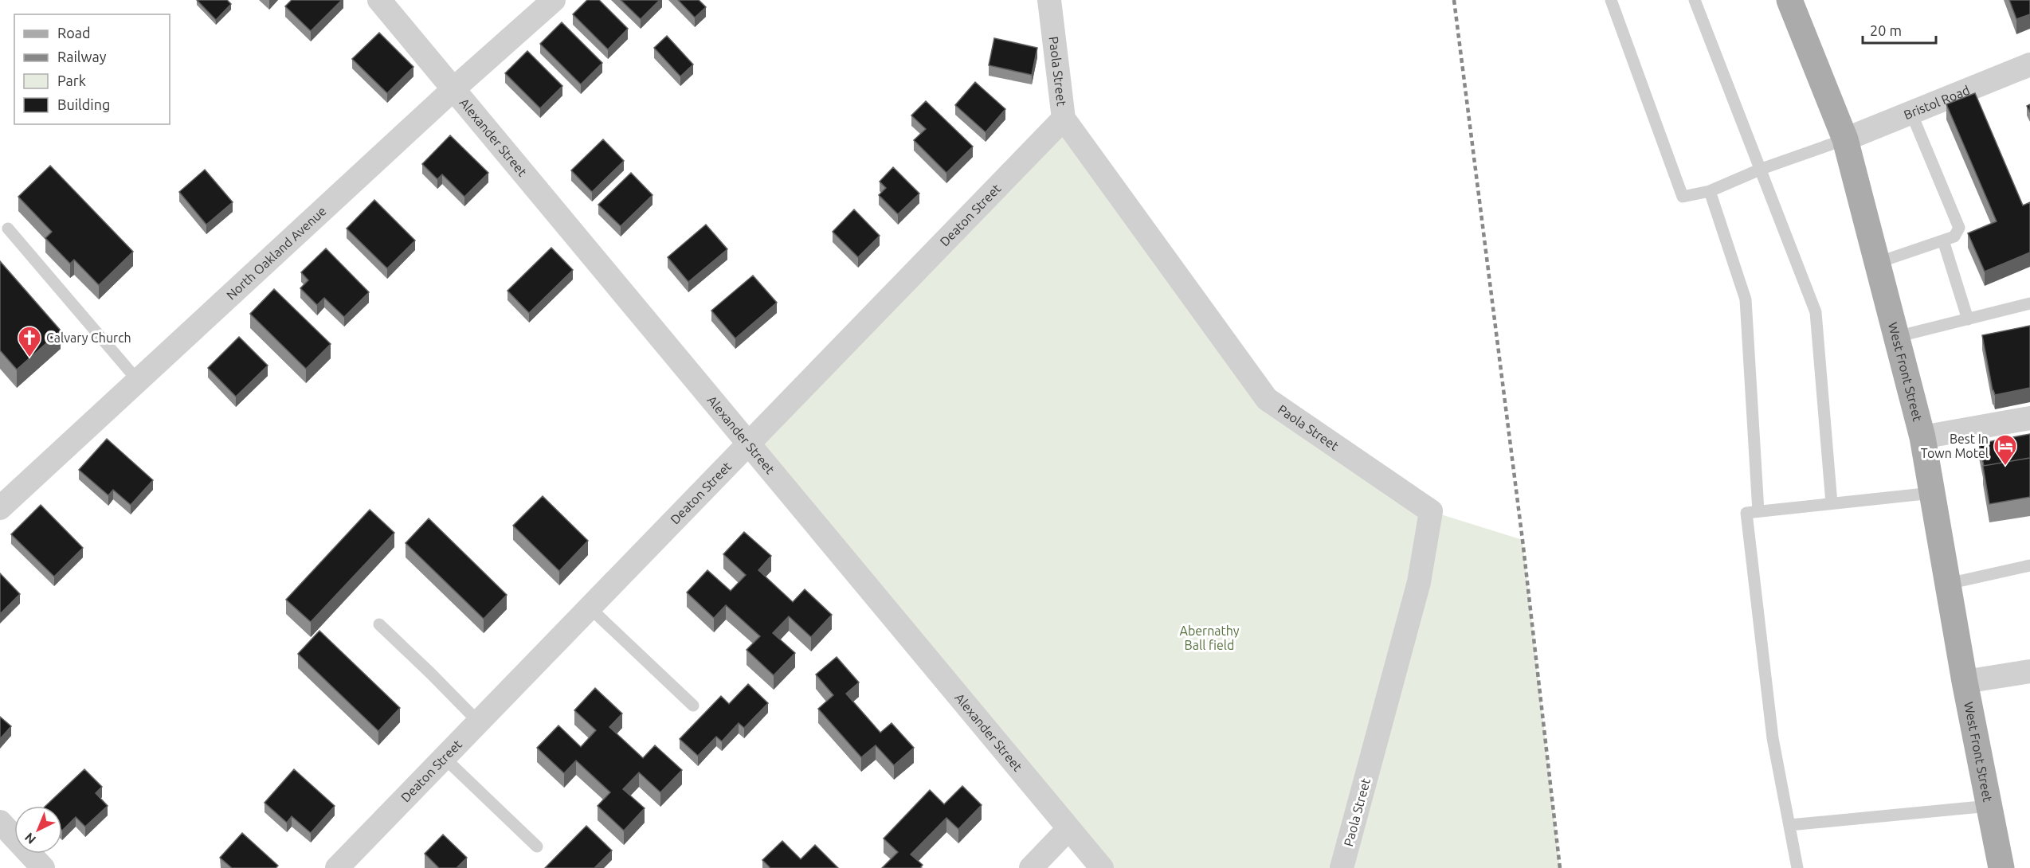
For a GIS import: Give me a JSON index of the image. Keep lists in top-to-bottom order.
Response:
{
  "streets": {
    "main road": ["West Front Street"],
    "street": [
      "Paola Street",
      "Bristol Road",
      "Alexander Street",
      "Deaton Street",
      "North Oakland Avenue"
    ]
  },
  "crossings": [
    ["Paola Street", "Deaton Street"],
    ["Bristol Road", "West Front Street"],
    ["Alexander Street", "Deaton Street"],
    ["Alexander Street", "North Oakland Avenue"]
  ],
  "parks": ["Abernathy Ball field"],
  "places": {
    "church": ["Calvary Church"],
    "hotel": ["Best In Town Motel"]
  },
  "legend": [
    "Road",
    "Railway",
    "Park",
    "Building"
  ],
  "scale_bar": "20 m",
  "north": "bottom left"
}
